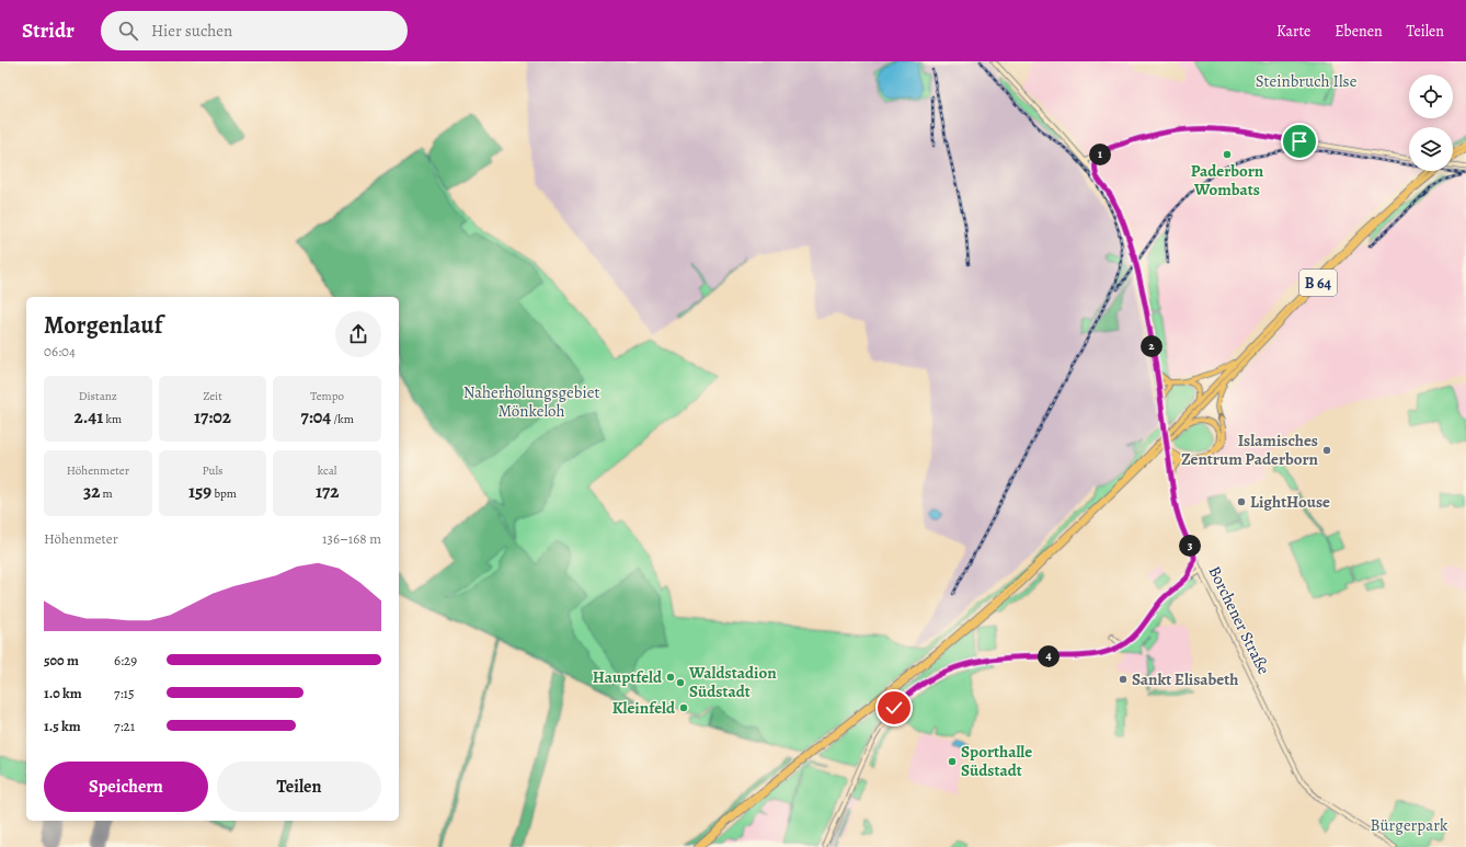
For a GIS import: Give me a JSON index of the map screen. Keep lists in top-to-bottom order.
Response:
{
  "streets": {
    "highway": ["B 64"],
    "main road": ["Borchener Straße"]
  },
  "parks": ["Steinbruch Ilse", "Naherholungsgebiet Mönkeloh", "Bürgerpark"],
  "places": [
    "Paderborn Wombats",
    "Islamisches Zentrum Paderborn",
    "LightHouse",
    "Hauptfeld",
    "Sankt Elisabeth",
    "Waldstadion Südstadt",
    "Kleinfeld",
    "Sporthalle Südstadt"
  ],
  "page": {
    "header": "Stridr",
    "search": "Hier suchen",
    "nav": ["Karte", "Ebenen", "Teilen"],
    "pins": [
      "1",
      "2",
      "3",
      "4"
    ],
    "heading": ["Morgenlauf", "06:04"],
    "stats": [
      ["Distanz", "2.41 km"],
      ["Zeit", "17:02"],
      ["Tempo", "7:04 /km"],
      ["Höhenmeter", "32 m"],
      ["Puls", "159 bpm"],
      ["kcal", "172"]
    ],
    "chart": ["Höhenmeter", "136–168 m"],
    "list": [
      {
        "name": "500 m",
        "note": "6:29"
      },
      {
        "name": "1.0 km",
        "note": "7:15"
      },
      {
        "name": "1.5 km",
        "note": "7:21"
      }
    ],
    "buttons": ["Speichern", "Teilen"]
  }
}
